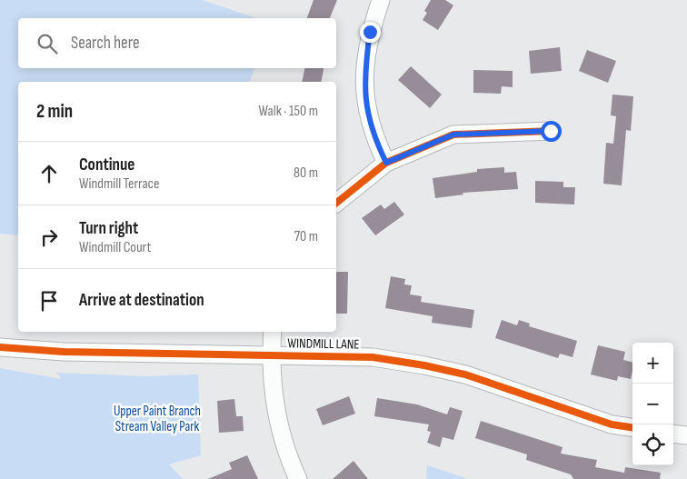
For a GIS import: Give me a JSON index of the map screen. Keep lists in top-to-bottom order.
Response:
{
  "streets": {
    "street": ["WINDMILL LANE"]
  },
  "parks": ["Upper Paint Branch Stream Valley Park"],
  "page": {
    "search": "Search here",
    "heading": ["2 min", "Walk · 150 m"],
    "list": [
      ["Continue", "Windmill Terrace", "80 m"],
      ["Turn right", "Windmill Court", "70 m"],
      "Arrive at destination"
    ],
    "map_buttons": ["+", "−"]
  }
}
